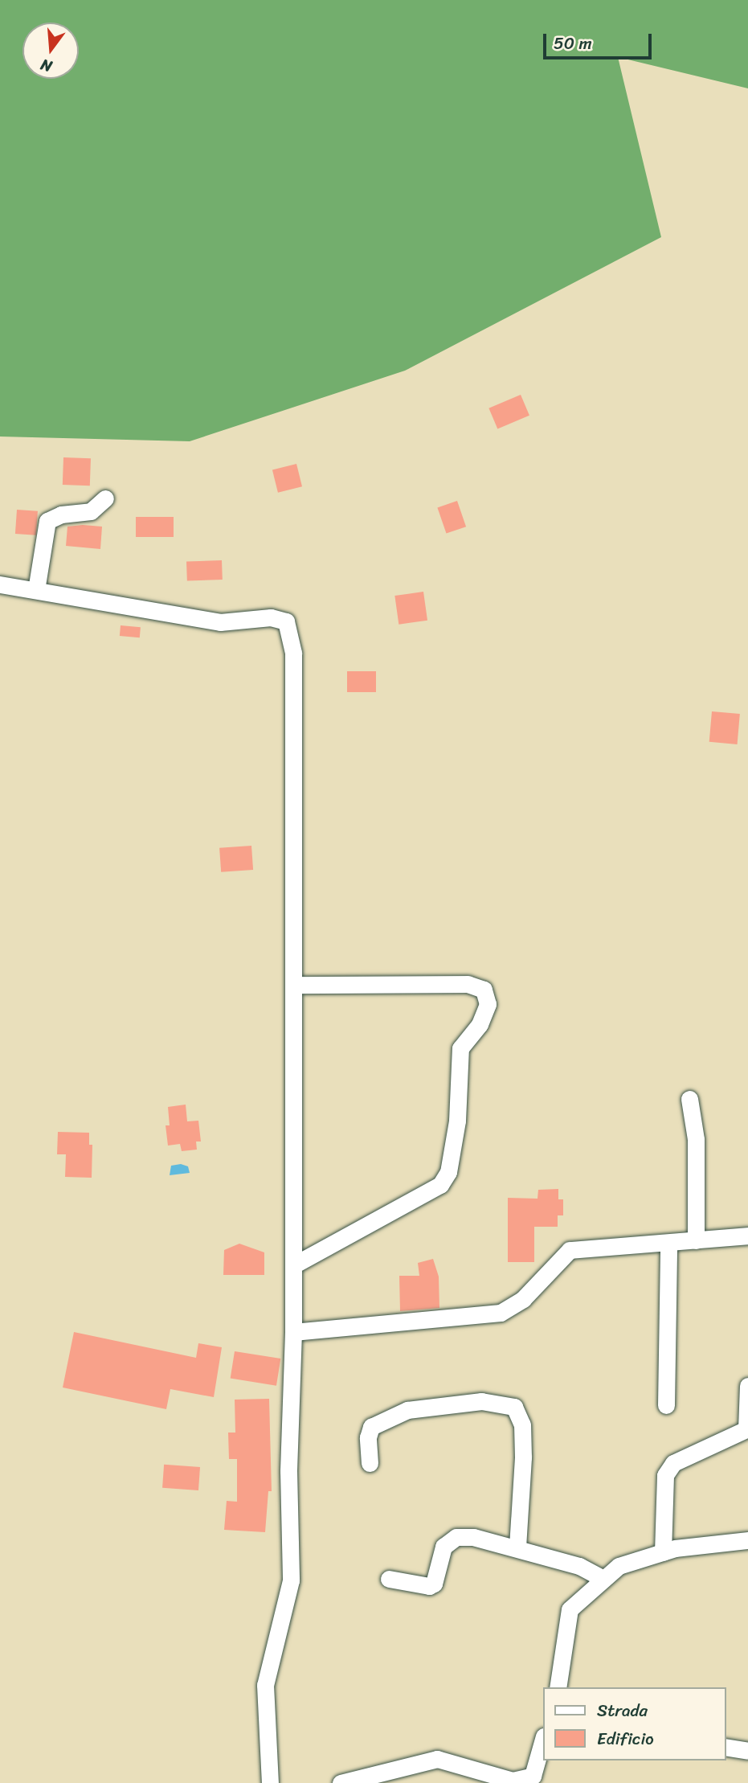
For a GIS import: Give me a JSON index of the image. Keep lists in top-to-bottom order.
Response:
{
  "legend": ["Strada", "Edificio"],
  "scale_bar": "50 m",
  "north": "bottom"
}
